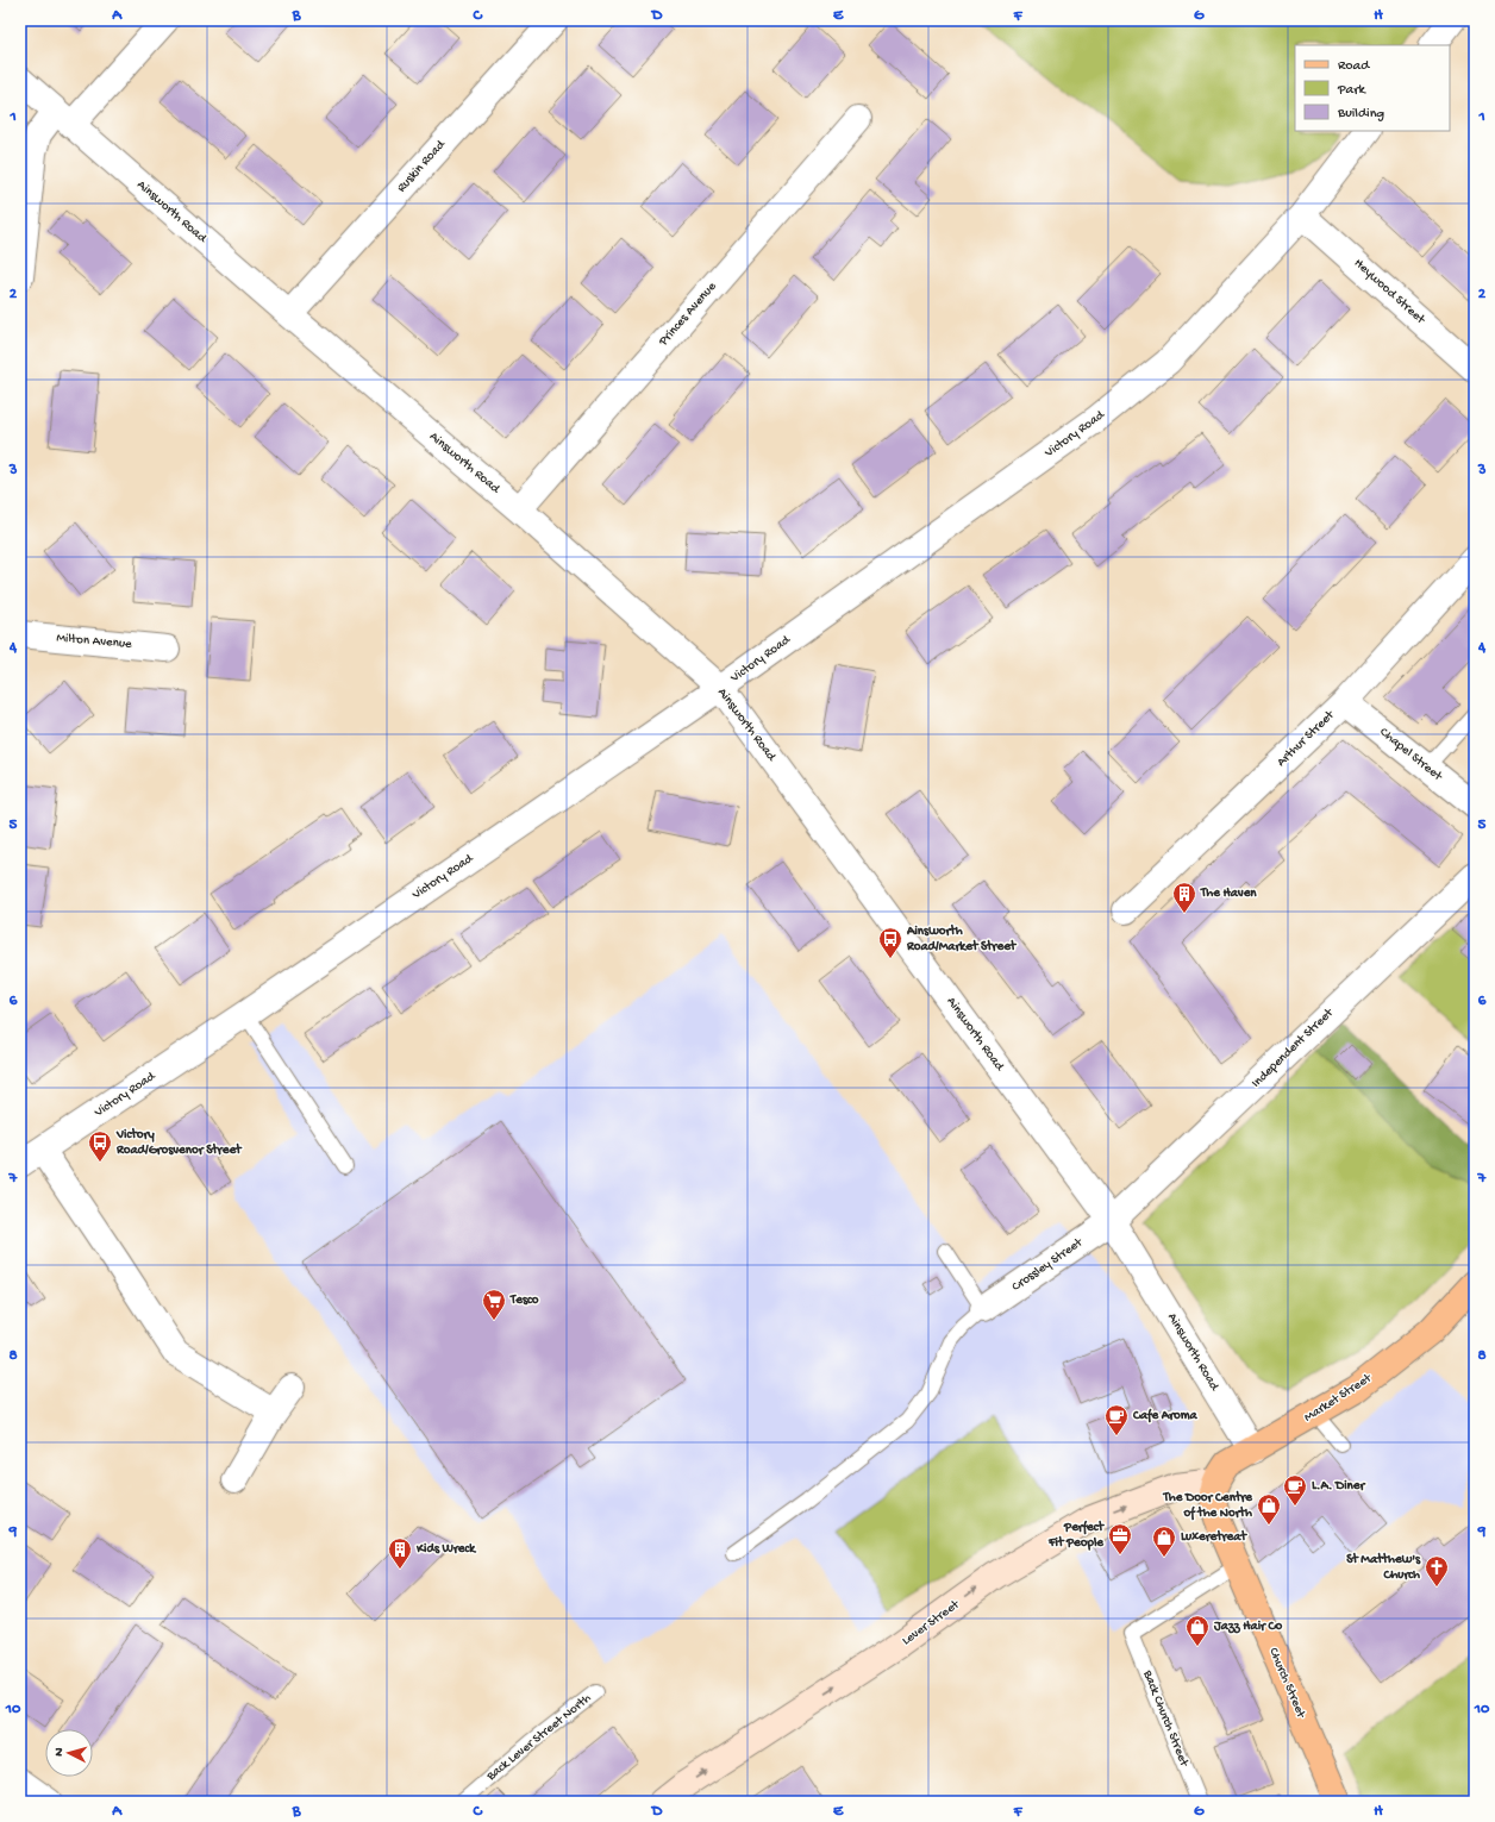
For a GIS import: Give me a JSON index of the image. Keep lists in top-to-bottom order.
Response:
{
  "streets": {
    "main road": ["Market Street", "Lever Street", "Church Street"],
    "street": [
      "Ruskin Road",
      "Ainsworth Road",
      "Heywood Street",
      "Princes Avenue",
      "Victory Road",
      "Milton Avenue",
      "Arthur Street",
      "Chapel Street",
      "Independent Street",
      "Crossley Street"
    ],
    "lane": ["Back Church Street", "Back Lever Street North"]
  },
  "crossings": [
    ["Ruskin Road", "Ainsworth Road"],
    ["Ainsworth Road", "Princes Avenue"],
    ["Ainsworth Road", "Victory Road"],
    ["Ainsworth Road", "Independent Street"],
    ["Ainsworth Road", "Crossley Street"],
    ["Ainsworth Road", "Market Street"],
    ["Heywood Street", "Victory Road"],
    ["Arthur Street", "Chapel Street"],
    ["Independent Street", "Crossley Street"],
    ["Market Street", "Lever Street"],
    ["Market Street", "Church Street"],
    ["Lever Street", "Church Street"],
    ["Church Street", "Back Church Street"]
  ],
  "one_way": ["Lever Street"],
  "places": {
    "building": ["The Haven", "Kids Wreck"],
    "bus stop": ["Ainsworth Road/Market Street", "Victory Road/Grosvenor Street"],
    "supermarket": ["Tesco"],
    "cafe": ["Cafe Aroma", "L.A. Diner"],
    "shop": ["The Door Centre of the North", "Luxeretreat", "Jazz Hair Co"],
    "office": ["Perfect Fit People"],
    "church": ["St Matthew's Church"]
  },
  "legend": ["Road", "Park", "Building"],
  "north": "left",
  "grid": {
    "columns": [
      "A",
      "B",
      "C",
      "D",
      "E",
      "F",
      "G",
      "H"
    ],
    "rows": [
      "1",
      "2",
      "3",
      "4",
      "5",
      "6",
      "7",
      "8",
      "9",
      "10"
    ]
  }
}
